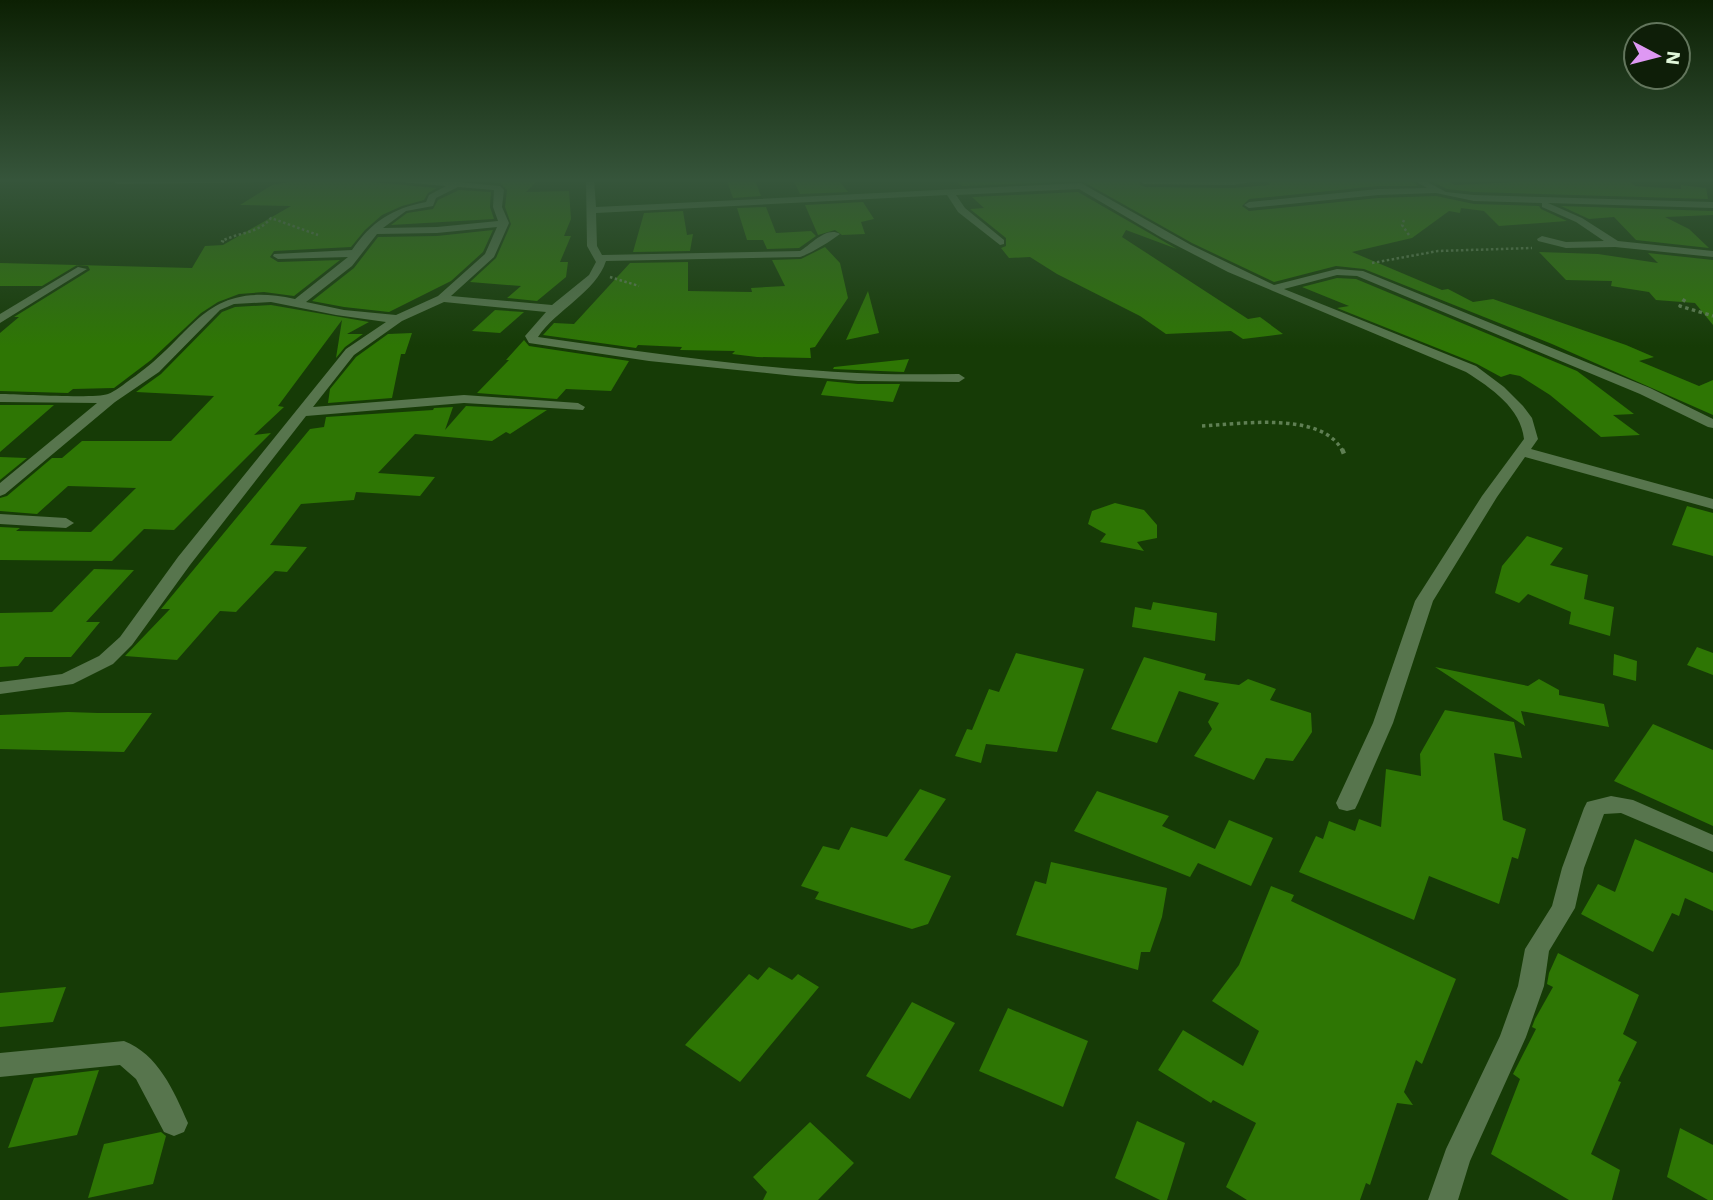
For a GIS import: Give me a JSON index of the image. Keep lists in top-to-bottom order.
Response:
{
  "north": "right"
}
